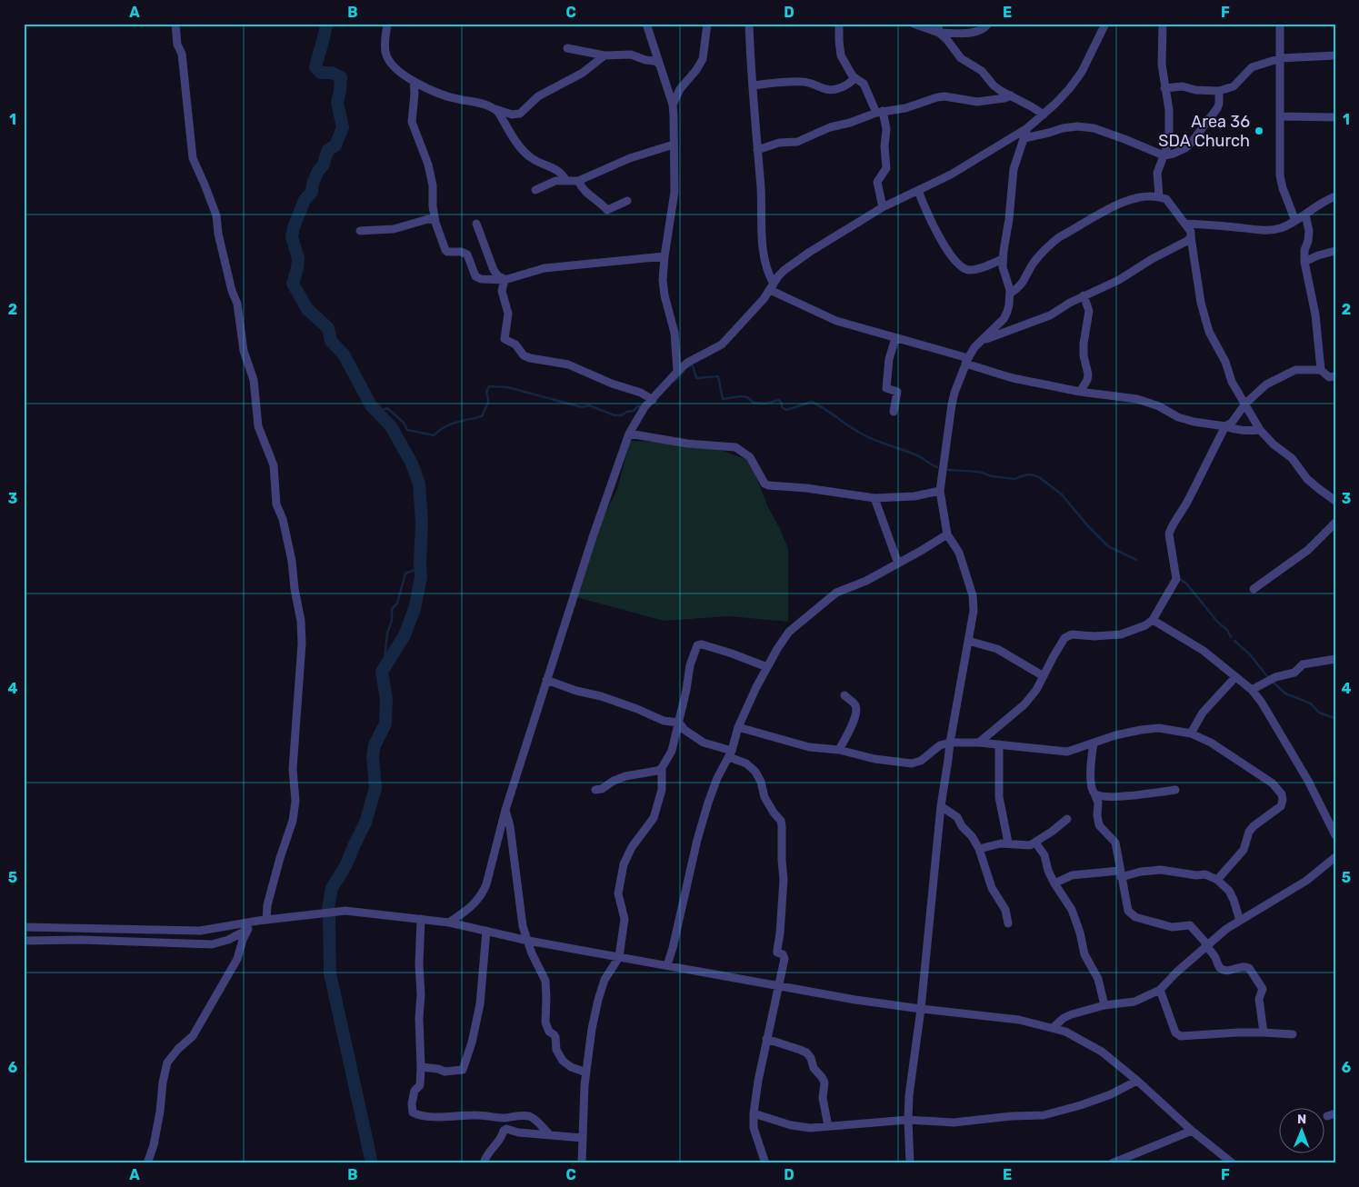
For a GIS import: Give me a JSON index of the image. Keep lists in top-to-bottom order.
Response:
{
  "places": ["Area 36 SDA Church"],
  "north": "top",
  "grid": {
    "columns": [
      "A",
      "B",
      "C",
      "D",
      "E",
      "F"
    ],
    "rows": [
      "1",
      "2",
      "3",
      "4",
      "5",
      "6"
    ]
  }
}
